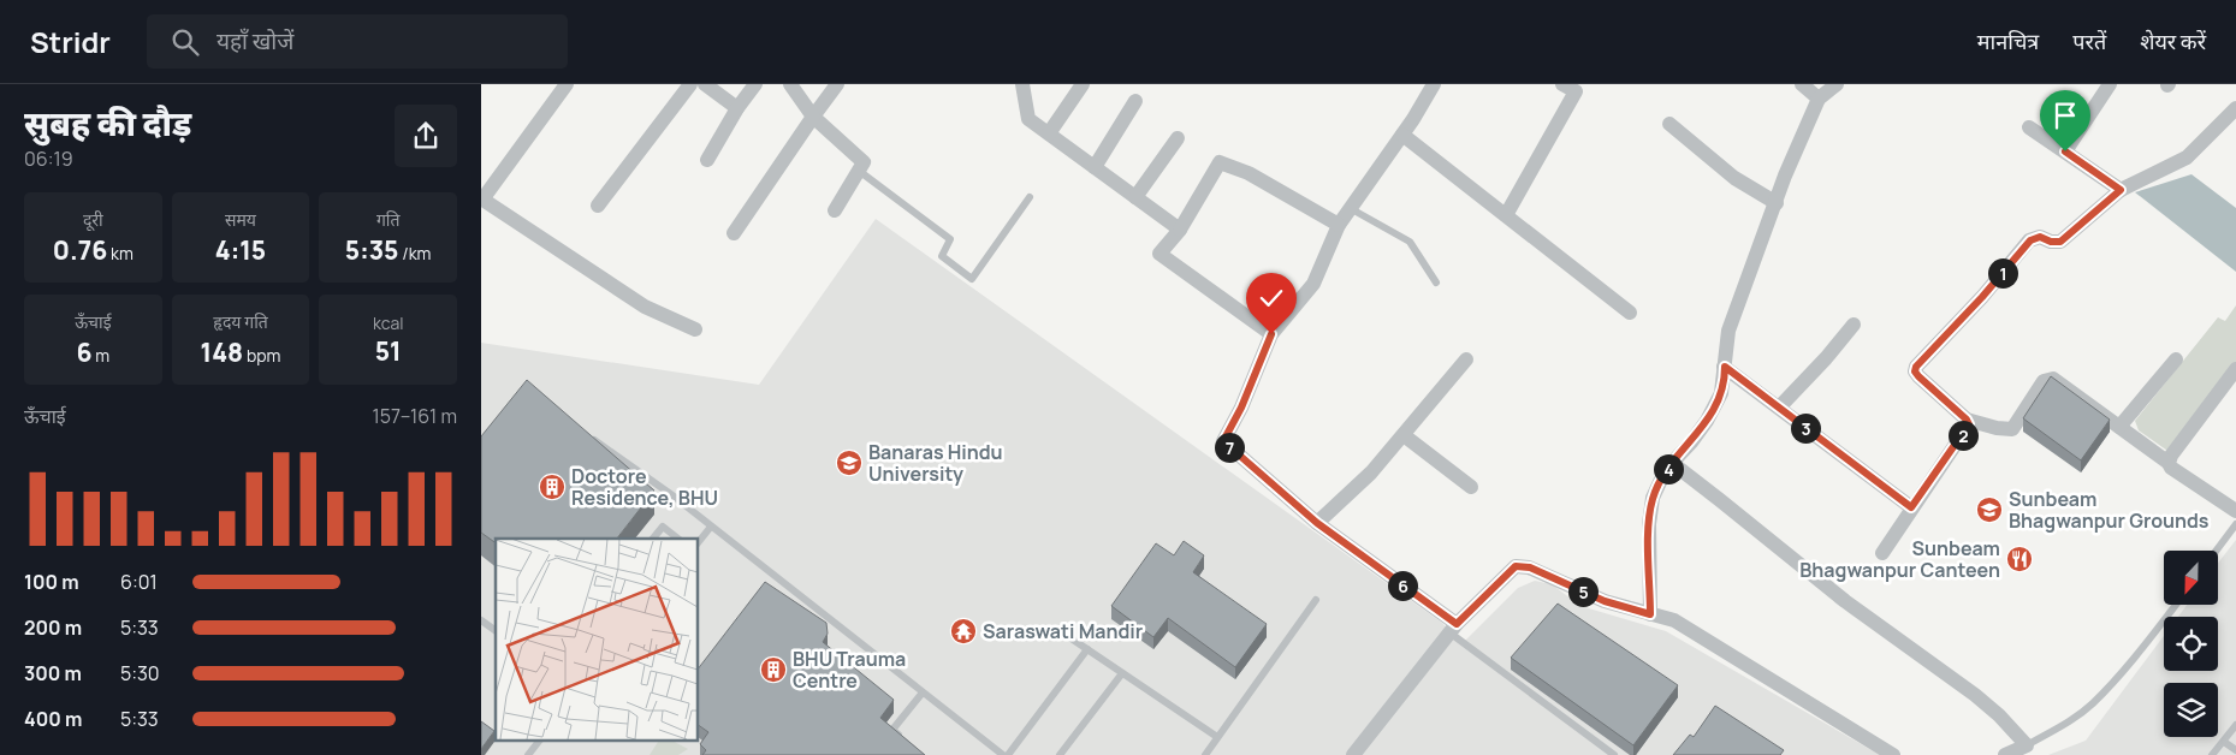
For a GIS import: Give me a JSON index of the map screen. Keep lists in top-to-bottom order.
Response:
{
  "places": {
    "school or university": ["Banaras Hindu University", "Sunbeam Bhagwanpur Grounds"],
    "building": ["Doctore Residence, BHU", "BHU Trauma Centre"],
    "restaurant": ["Sunbeam Bhagwanpur Canteen"],
    "temple": ["Saraswati Mandir"]
  },
  "north": "bottom",
  "page": {
    "header": "Stridr",
    "search": "यहाँ खोजें",
    "nav": ["मानचित्र", "परतें", "शेयर करें"],
    "heading": ["सुबह की दौड़", "06:19"],
    "stats": [
      ["दूरी", "0.76 km"],
      ["समय", "4:15"],
      ["गति", "5:35 /km"],
      ["ऊँचाई", "6 m"],
      ["हृदय गति", "148 bpm"],
      ["kcal", "51"]
    ],
    "pins": [
      "1",
      "3",
      "2",
      "7",
      "4",
      "6",
      "5"
    ],
    "chart": ["ऊँचाई", "157–161 m"],
    "list": [
      {
        "name": "100 m",
        "note": "6:01"
      },
      {
        "name": "200 m",
        "note": "5:33"
      },
      {
        "name": "300 m",
        "note": "5:30"
      },
      {
        "name": "400 m",
        "note": "5:33"
      }
    ]
  }
}
